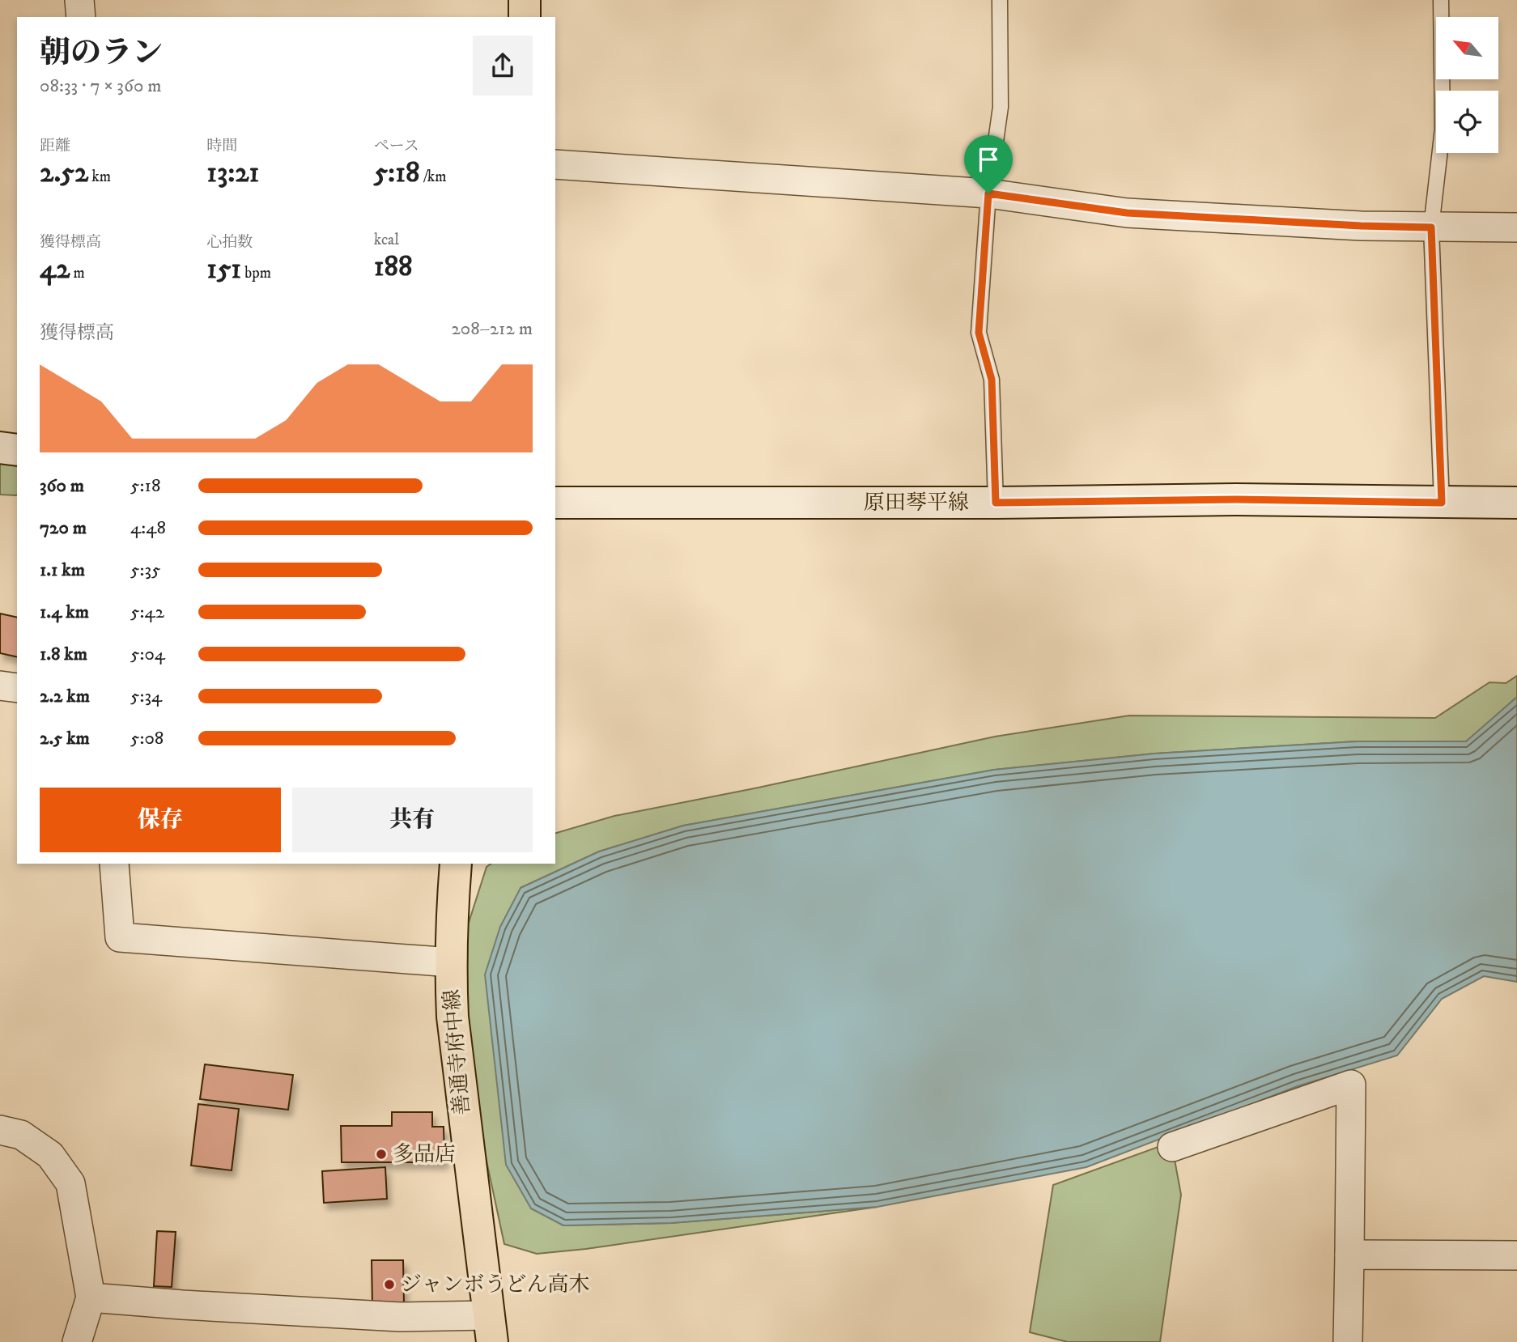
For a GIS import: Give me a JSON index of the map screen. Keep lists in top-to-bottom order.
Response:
{
  "streets": {
    "main road": ["原田琴平線", "善通寺府中線"]
  },
  "places": ["多品店", "ジャンボうどん高木"],
  "north": "top left",
  "page": {
    "heading": ["朝のラン", "08:33 · 7 × 360 m"],
    "stats": [
      ["距離", "2.52 km"],
      ["時間", "13:21"],
      ["ペース", "5:18 /km"],
      ["獲得標高", "42 m"],
      ["心拍数", "151 bpm"],
      ["kcal", "188"]
    ],
    "chart": ["獲得標高", "208–212 m"],
    "list": [
      {
        "name": "360 m",
        "note": "5:18"
      },
      {
        "name": "720 m",
        "note": "4:48"
      },
      {
        "name": "1.1 km",
        "note": "5:35"
      },
      {
        "name": "1.4 km",
        "note": "5:42"
      },
      {
        "name": "1.8 km",
        "note": "5:04"
      },
      {
        "name": "2.2 km",
        "note": "5:34"
      },
      {
        "name": "2.5 km",
        "note": "5:08"
      }
    ],
    "buttons": ["保存", "共有"]
  }
}
